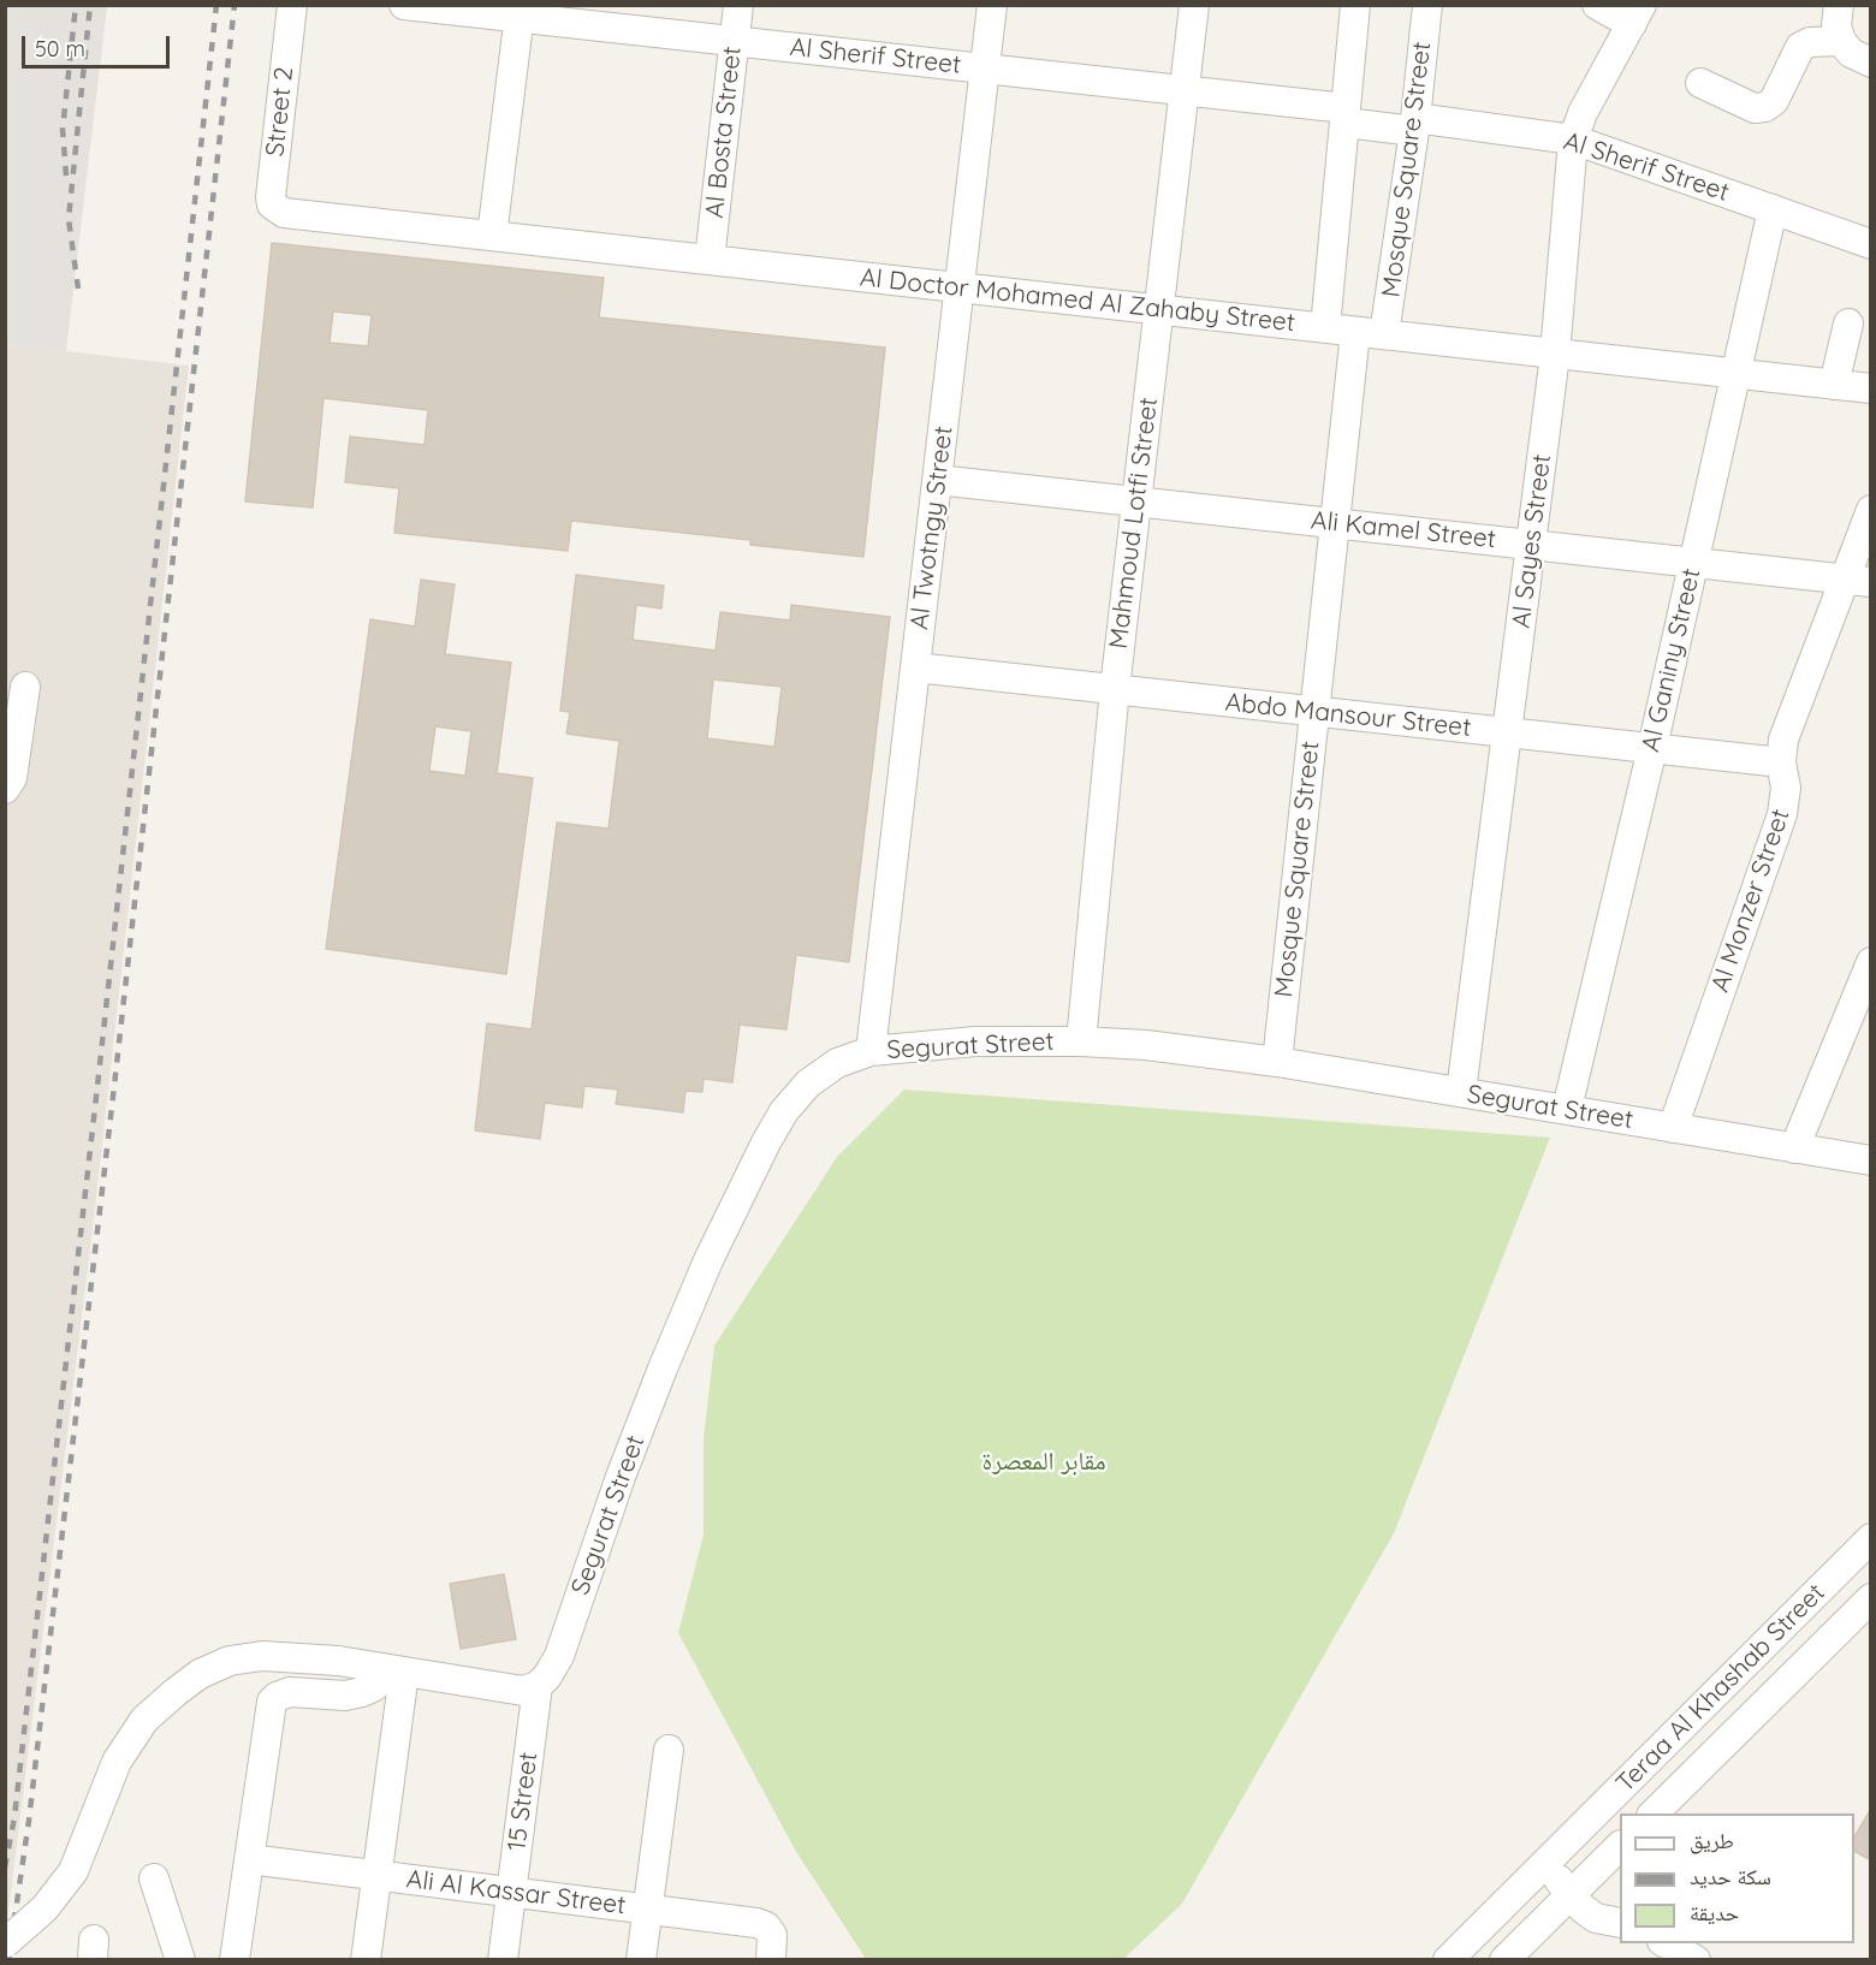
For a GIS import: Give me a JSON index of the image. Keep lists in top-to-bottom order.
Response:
{
  "streets": {
    "street": [
      "Al Sherif Street",
      "Street 2",
      "Al Bosta Street",
      "Mosque Square Street",
      "Al Doctor Mohamed Al Zahaby Street",
      "Mahmoud Lotfi Street",
      "Al Twotngy Street",
      "Ali Kamel Street",
      "Al Sayes Street",
      "Al Ganiny Street",
      "Abdo Mansour Street",
      "Al Monzer Street",
      "Segurat Street",
      "Teraa Al Khashab Street",
      "15 Street",
      "Ali Al Kassar Street"
    ]
  },
  "crossings": [
    ["Al Sherif Street", "Al Bosta Street"],
    ["Al Sherif Street", "Mosque Square Street"],
    ["Al Sherif Street", "Mahmoud Lotfi Street"],
    ["Al Sherif Street", "Al Twotngy Street"],
    ["Al Sherif Street", "Al Sayes Street"],
    ["Al Sherif Street", "Al Ganiny Street"],
    ["Street 2", "Al Doctor Mohamed Al Zahaby Street"],
    ["Al Bosta Street", "Al Doctor Mohamed Al Zahaby Street"],
    ["Mosque Square Street", "Al Doctor Mohamed Al Zahaby Street"],
    ["Mosque Square Street", "Ali Kamel Street"],
    ["Mosque Square Street", "Abdo Mansour Street"],
    ["Mosque Square Street", "Segurat Street"],
    ["Al Doctor Mohamed Al Zahaby Street", "Mahmoud Lotfi Street"],
    ["Al Doctor Mohamed Al Zahaby Street", "Al Twotngy Street"],
    ["Al Doctor Mohamed Al Zahaby Street", "Al Sayes Street"],
    ["Al Doctor Mohamed Al Zahaby Street", "Al Ganiny Street"],
    ["Mahmoud Lotfi Street", "Ali Kamel Street"],
    ["Mahmoud Lotfi Street", "Abdo Mansour Street"],
    ["Mahmoud Lotfi Street", "Segurat Street"],
    ["Al Twotngy Street", "Ali Kamel Street"],
    ["Al Twotngy Street", "Abdo Mansour Street"],
    ["Al Twotngy Street", "Segurat Street"],
    ["Ali Kamel Street", "Al Sayes Street"],
    ["Ali Kamel Street", "Al Ganiny Street"],
    ["Ali Kamel Street", "Al Monzer Street"],
    ["Al Sayes Street", "Abdo Mansour Street"],
    ["Al Sayes Street", "Segurat Street"],
    ["Al Ganiny Street", "Abdo Mansour Street"],
    ["Al Ganiny Street", "Segurat Street"],
    ["Abdo Mansour Street", "Al Monzer Street"],
    ["Al Monzer Street", "Segurat Street"],
    ["Segurat Street", "15 Street"],
    ["15 Street", "Ali Al Kassar Street"]
  ],
  "parks": ["مقابر المعصرة"],
  "legend": ["طريق", "سكة حديد", "حديقة"],
  "scale_bar": "50 m"
}
